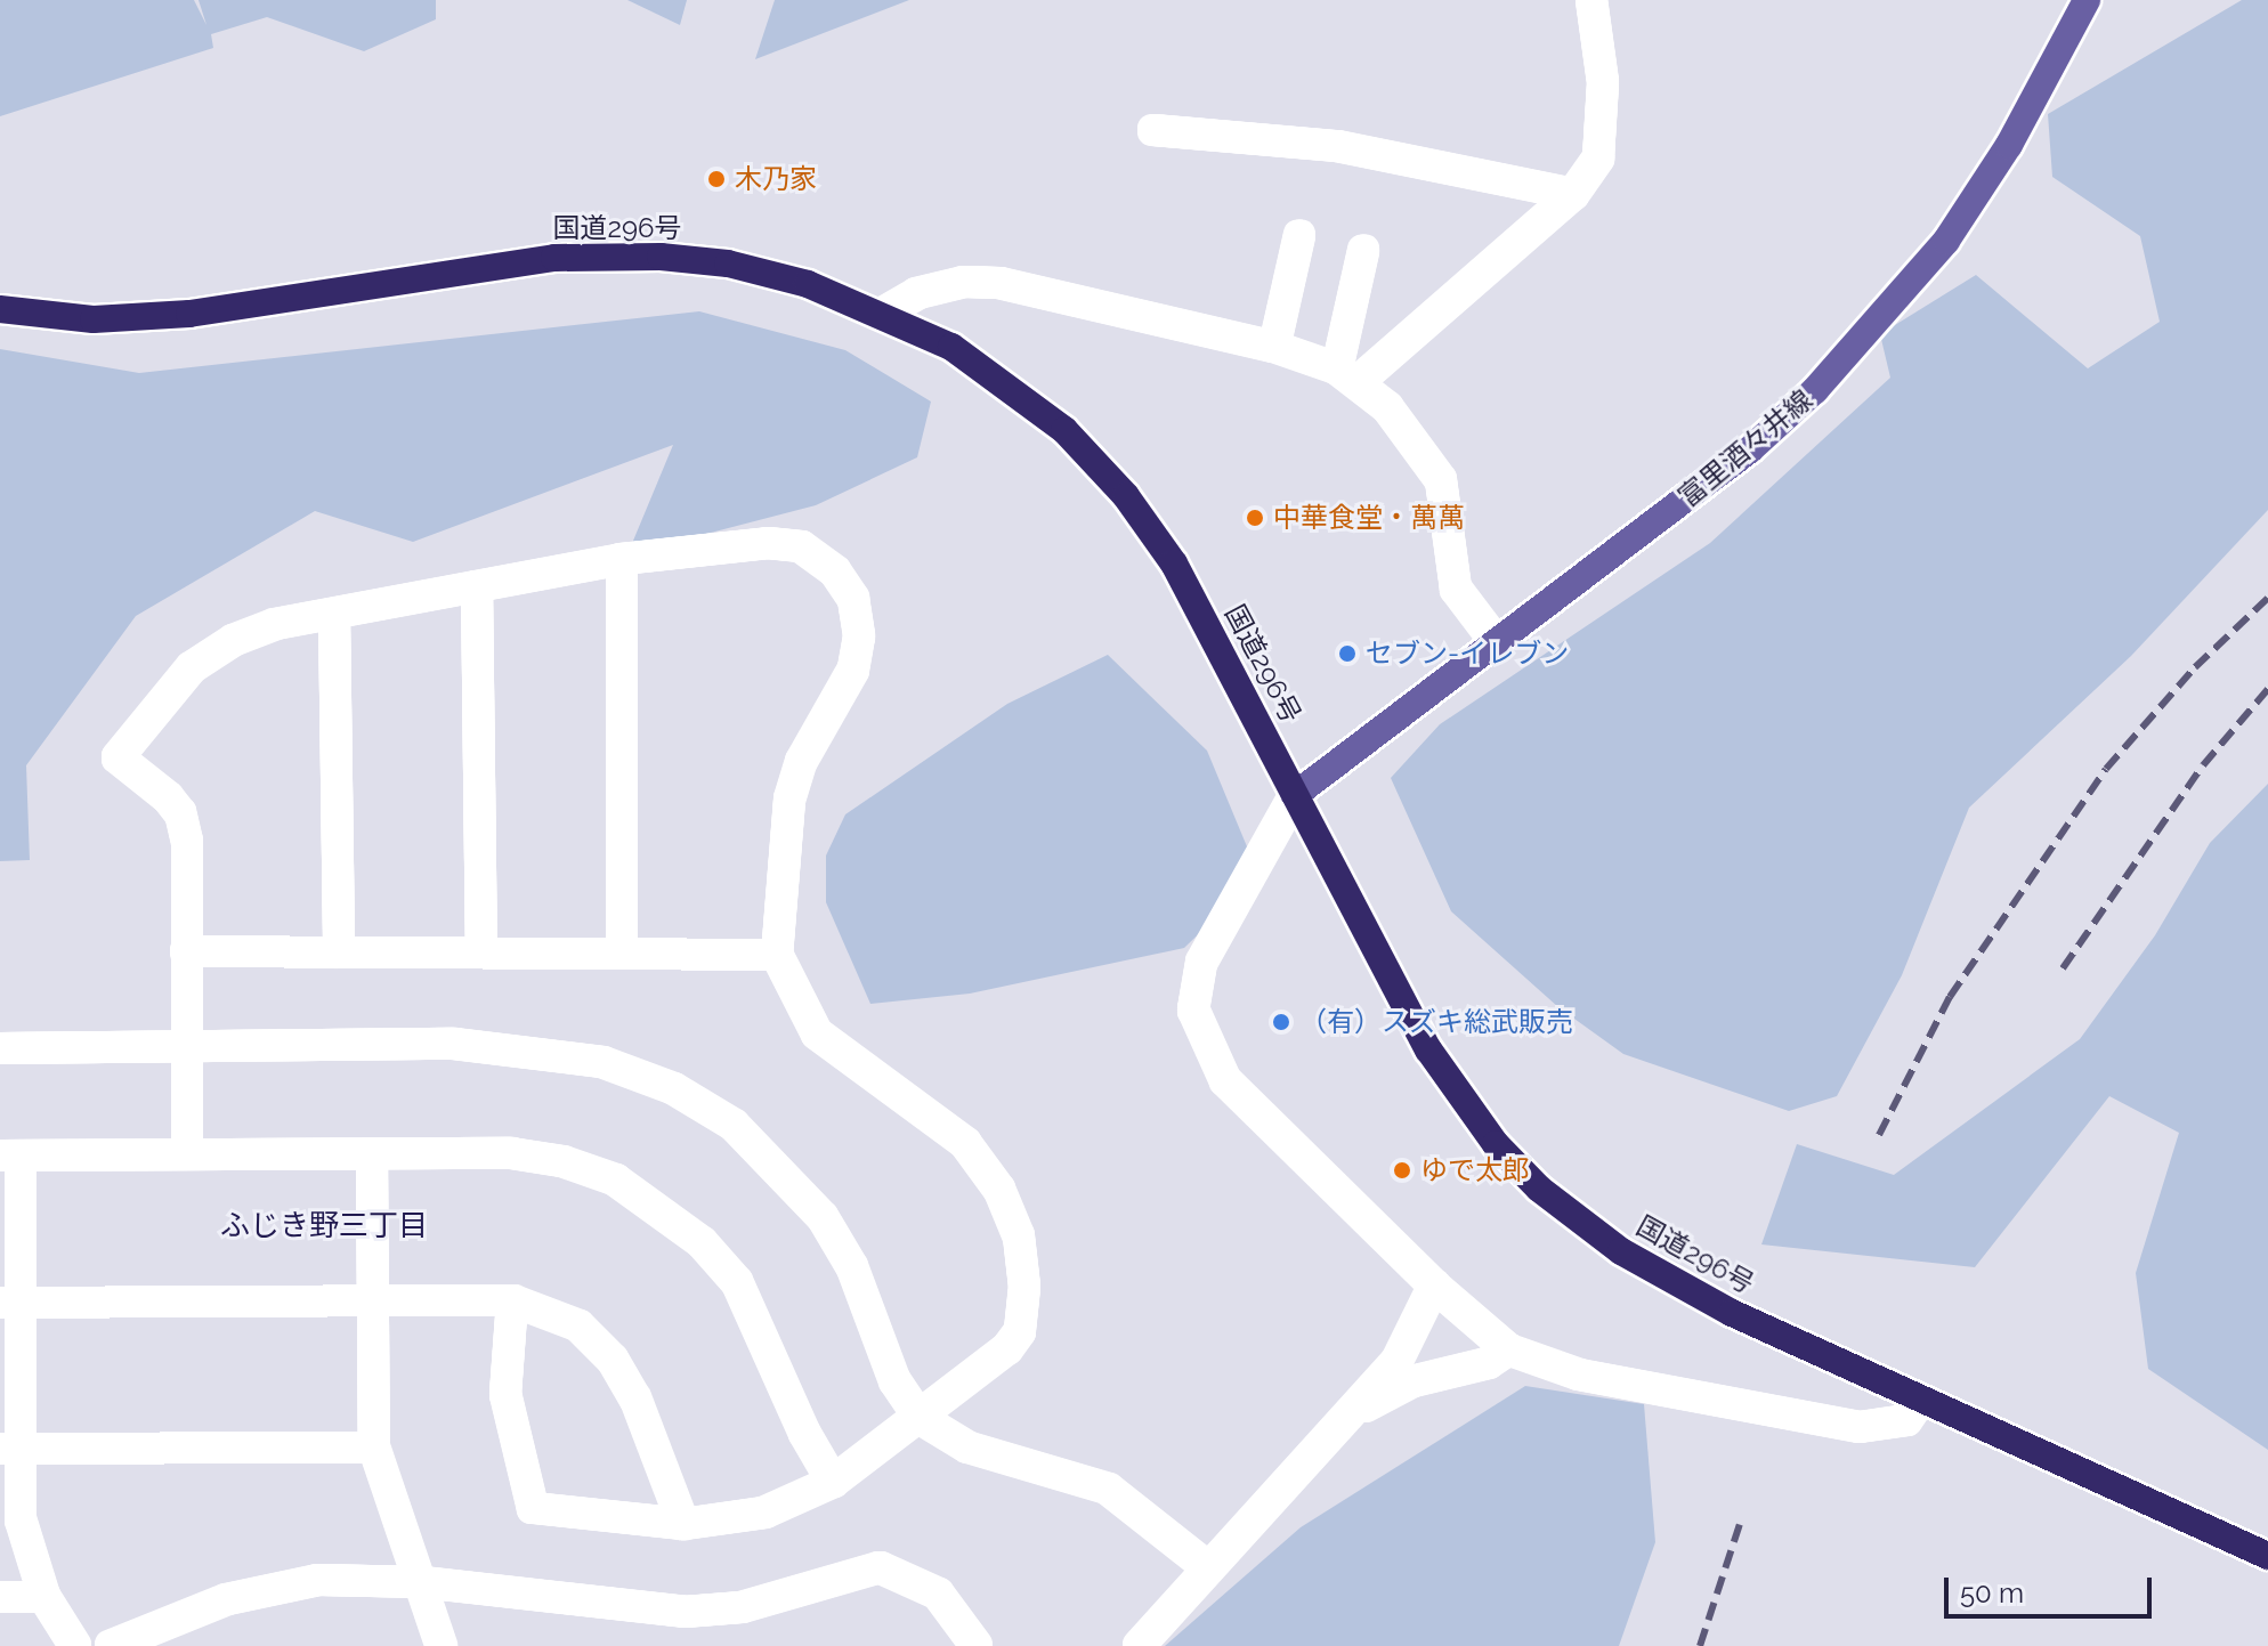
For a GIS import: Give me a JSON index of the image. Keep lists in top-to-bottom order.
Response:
{
  "streets": {
    "highway": ["国道296号"],
    "main road": ["富里酒々井線"]
  },
  "crossings": [
    ["国道296号", "富里酒々井線"]
  ],
  "districts": ["ふじき野三丁目"],
  "places": [
    "木乃家",
    "中華食堂・萬萬",
    "セブン-イレブン",
    "（有）スズキ総武販売",
    "ゆで太郎"
  ],
  "scale_bar": "50 m"
}
